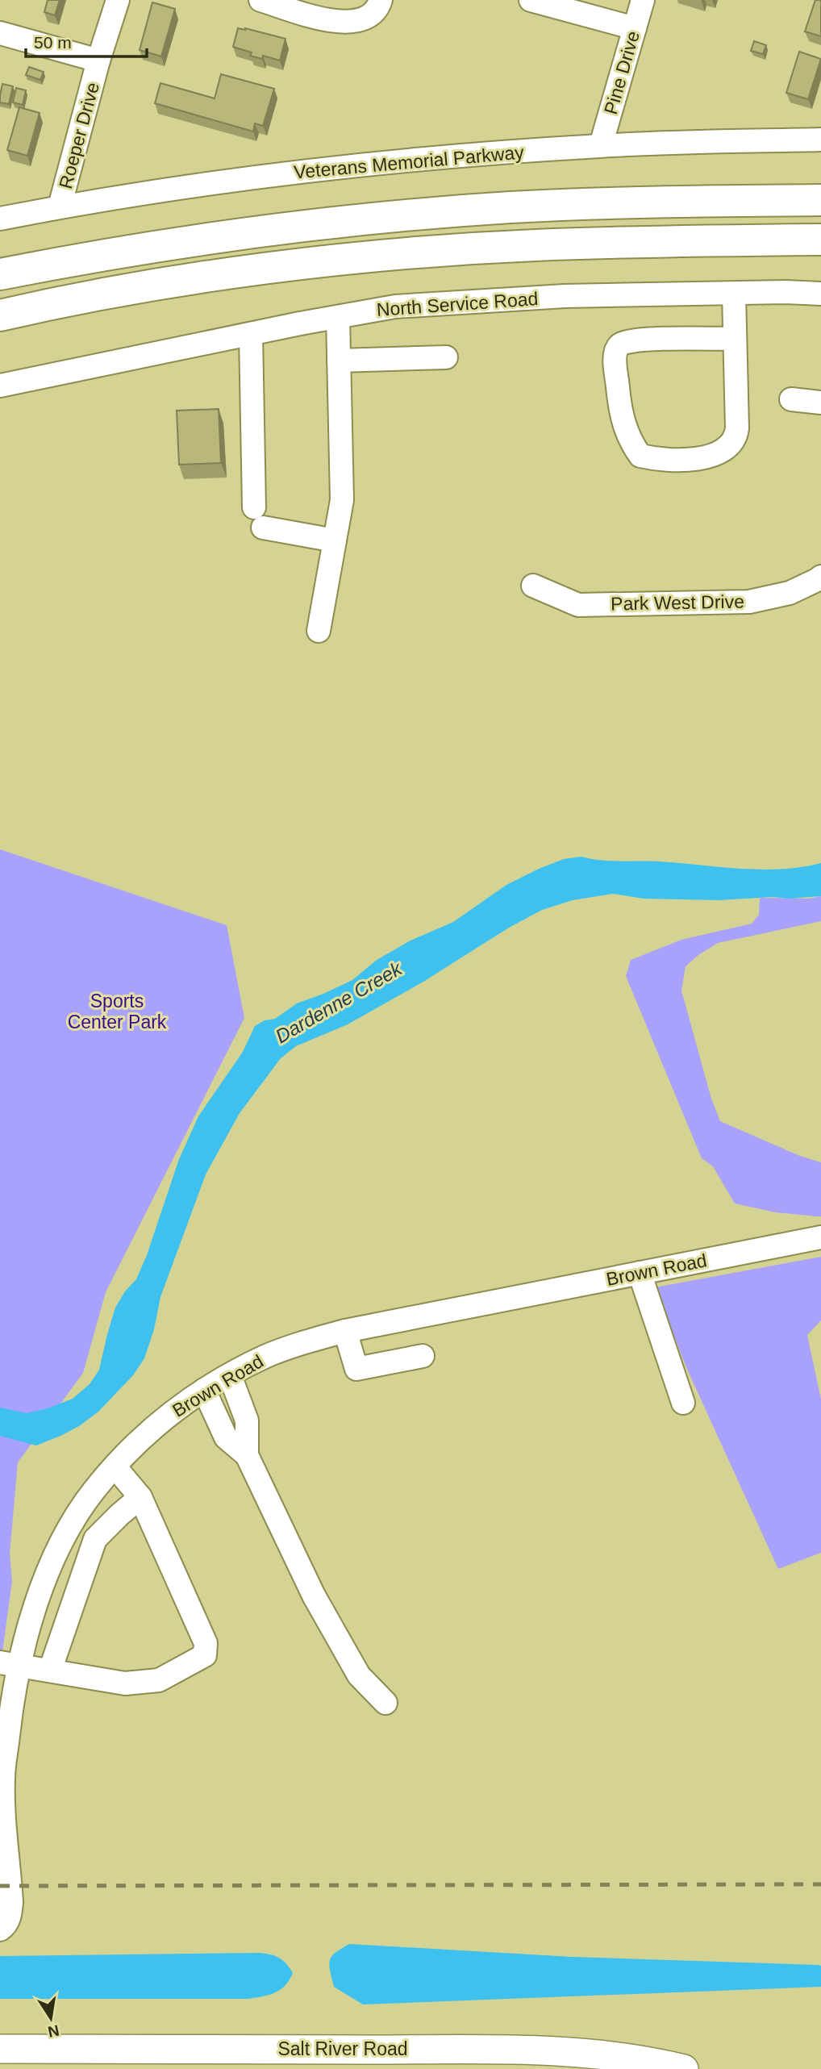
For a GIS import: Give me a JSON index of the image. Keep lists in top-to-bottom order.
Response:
{
  "streets": {
    "main road": ["Salt River Road"],
    "street": [
      "Pine Drive",
      "Roeper Drive",
      "Veterans Memorial Parkway",
      "North Service Road",
      "Park West Drive",
      "Brown Road"
    ]
  },
  "crossings": [
    ["Pine Drive", "Veterans Memorial Parkway"],
    ["Roeper Drive", "Veterans Memorial Parkway"]
  ],
  "water": ["Dardenne Creek"],
  "parks": ["Sports Center Park"],
  "scale_bar": "50 m",
  "north": "bottom"
}
